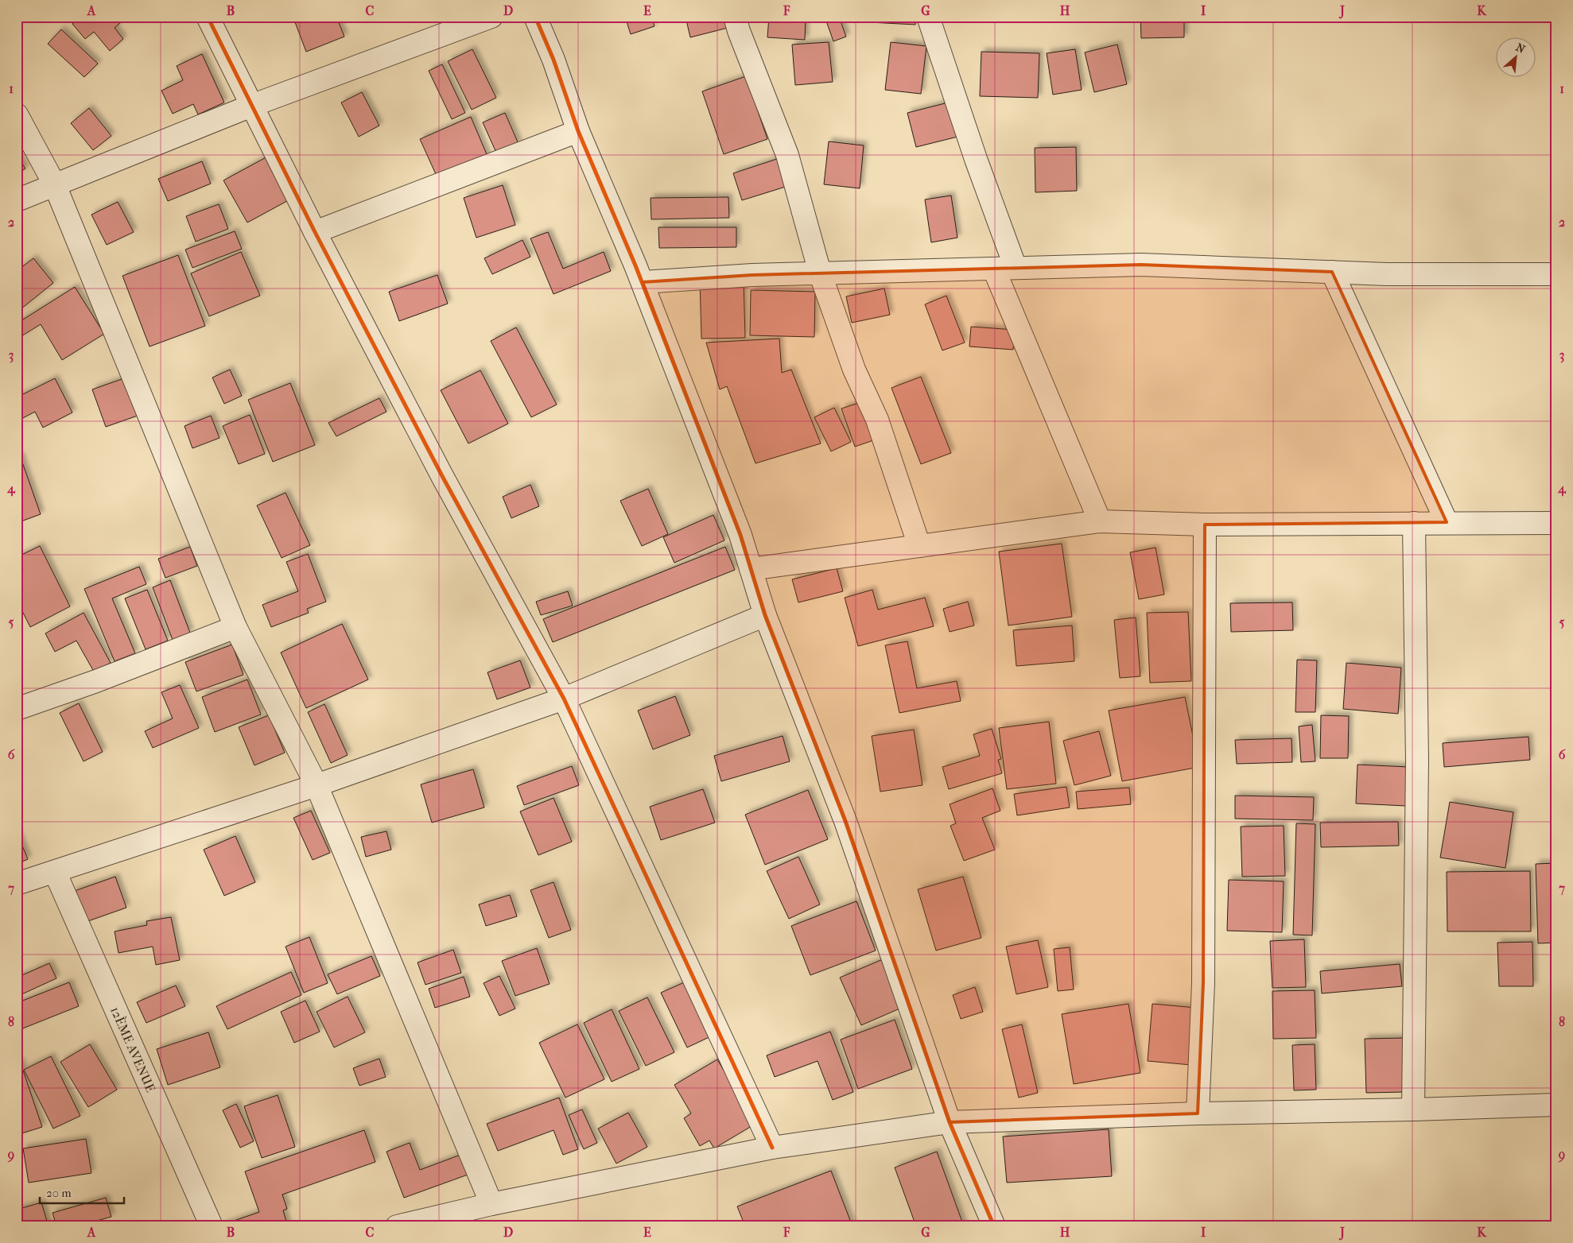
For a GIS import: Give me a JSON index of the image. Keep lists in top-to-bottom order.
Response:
{
  "streets": {
    "street": ["12ÈME AVENUE"]
  },
  "scale_bar": "20 m",
  "north": "top right",
  "grid": {
    "columns": [
      "A",
      "B",
      "C",
      "D",
      "E",
      "F",
      "G",
      "H",
      "I",
      "J",
      "K"
    ],
    "rows": [
      "1",
      "2",
      "3",
      "4",
      "5",
      "6",
      "7",
      "8",
      "9"
    ]
  }
}
